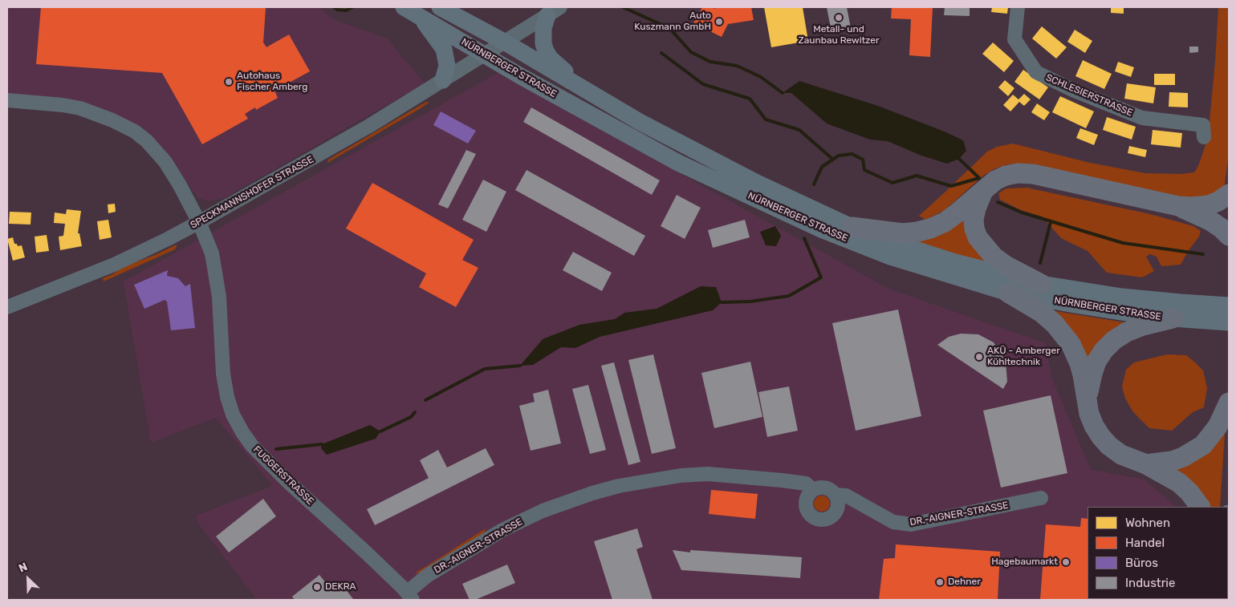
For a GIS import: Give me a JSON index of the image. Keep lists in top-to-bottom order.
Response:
{
  "streets": {
    "main road": ["NÜRNBERGER STRASSE"],
    "street": [
      "SCHLESIERSTRASSE",
      "SPECKMANNSHOFER STRASSE",
      "FUGGERSTRASSE",
      "DR.-AIGNER-STRASSE"
    ]
  },
  "crossings": [
    ["NÜRNBERGER STRASSE", "SPECKMANNSHOFER STRASSE"],
    ["SPECKMANNSHOFER STRASSE", "FUGGERSTRASSE"],
    ["FUGGERSTRASSE", "DR.-AIGNER-STRASSE"]
  ],
  "places": [
    "Metall- und Zaunbau Rewitzer",
    "Auto Kuszmann GmbH",
    "Autohaus Fischer Amberg",
    "AKÜ - Amberger Kühltechnik",
    "Hagebaumarkt",
    "Dehner",
    "DEKRA"
  ],
  "legend": [
    "Wohnen",
    "Handel",
    "Büros",
    "Industrie"
  ],
  "north": "top left"
}
